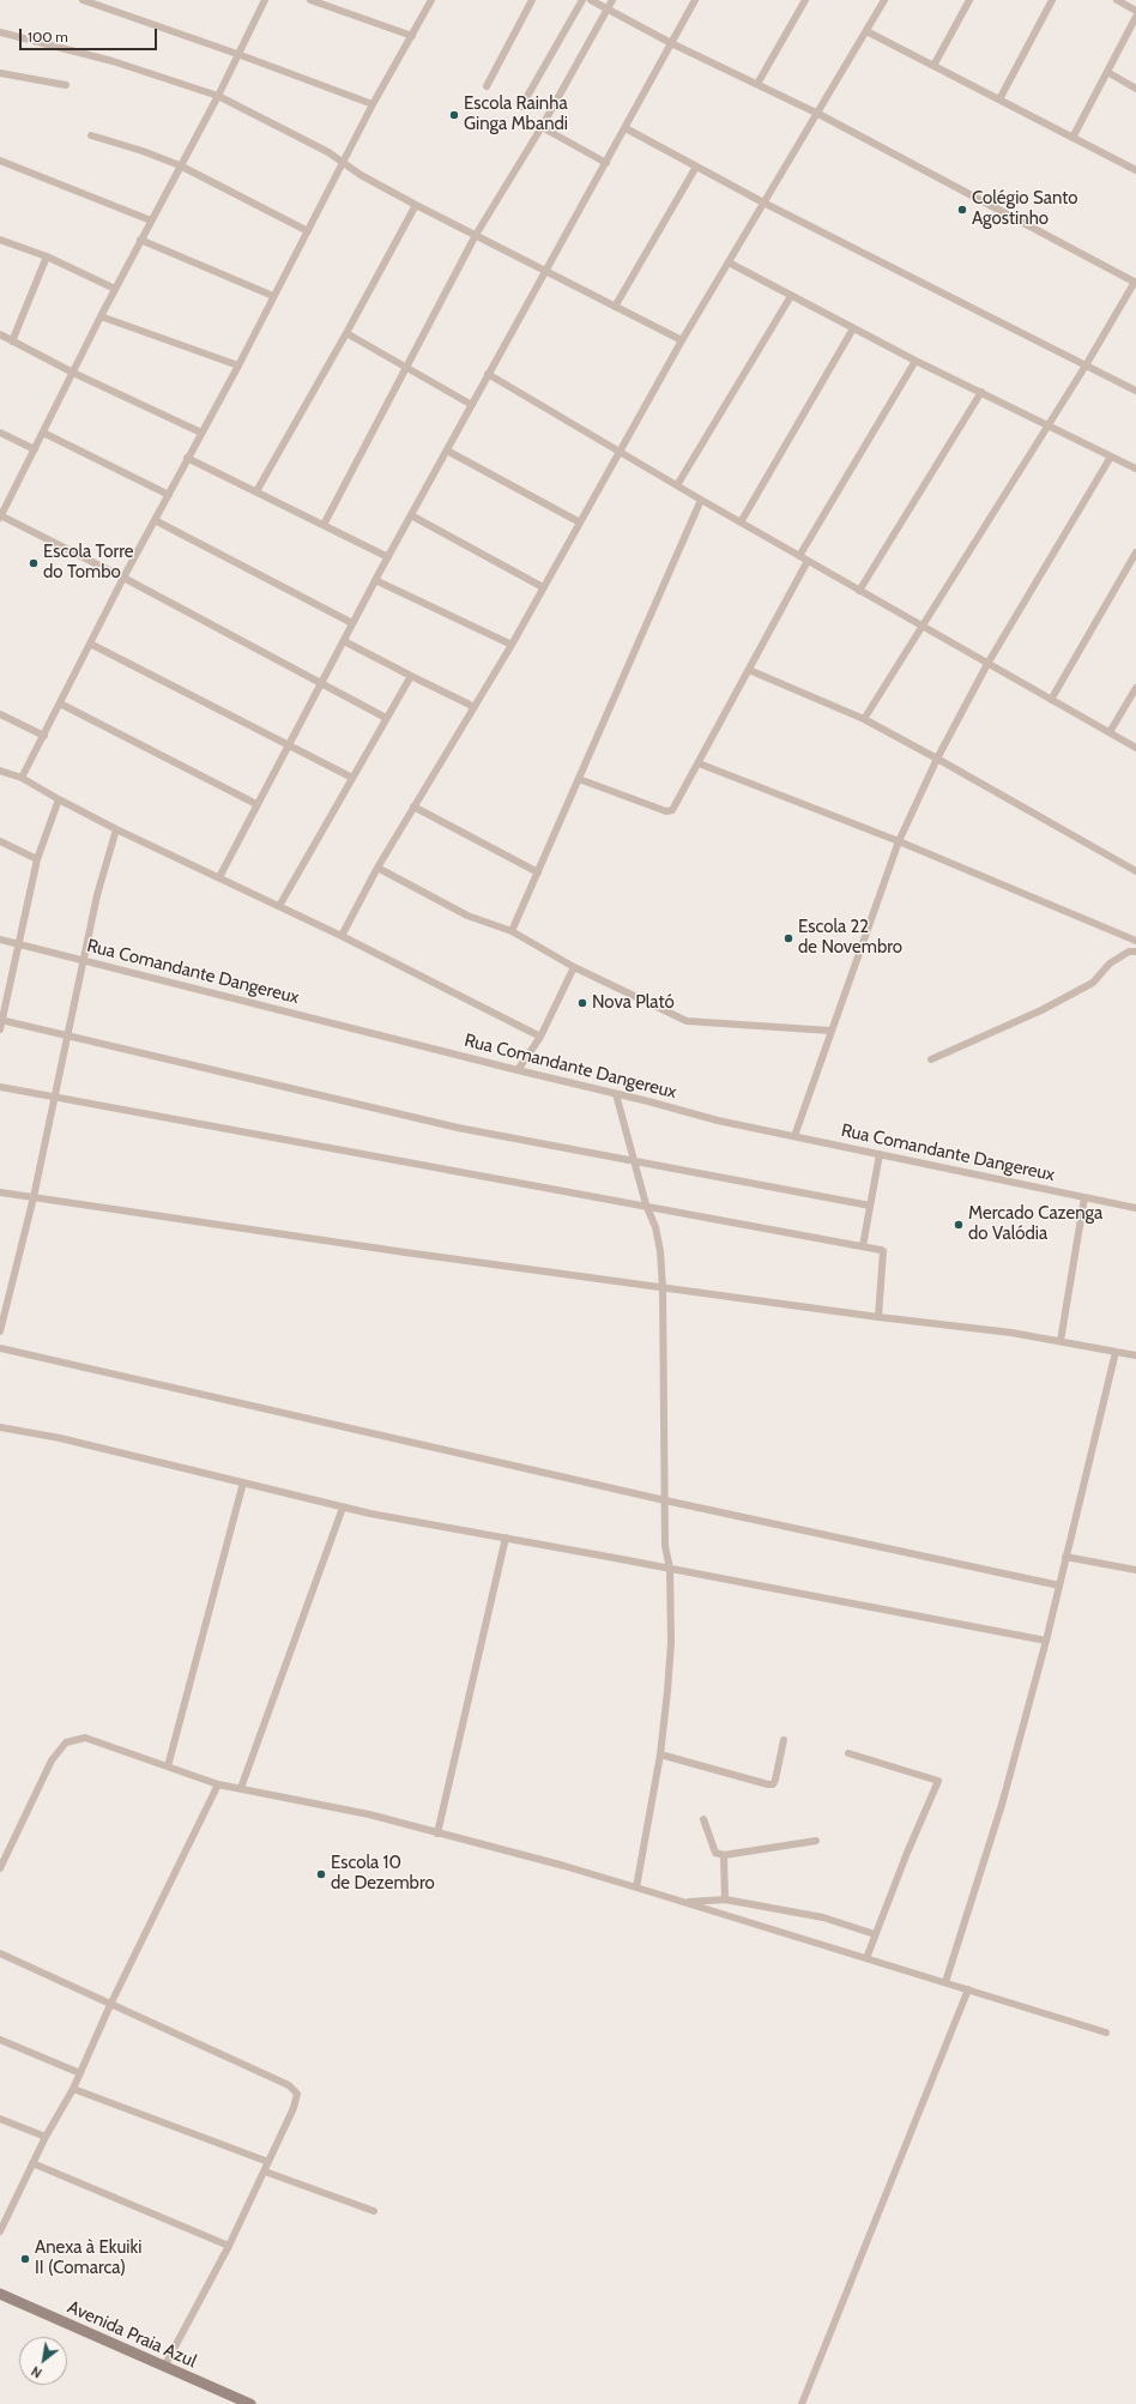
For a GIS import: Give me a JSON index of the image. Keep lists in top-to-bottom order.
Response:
{
  "streets": {
    "main road": ["Avenida Praia Azul"],
    "street": ["Rua Comandante Dangereux"]
  },
  "places": [
    "Escola Rainha Ginga Mbandi",
    "Colégio Santo Agostinho",
    "Escola Torre do Tombo",
    "Escola 22 de Novembro",
    "Nova Plató",
    "Mercado Cazenga do Valódia",
    "Escola 10 de Dezembro",
    "Anexa à Ekuiki II (Comarca)"
  ],
  "scale_bar": "100 m",
  "north": "bottom left"
}
